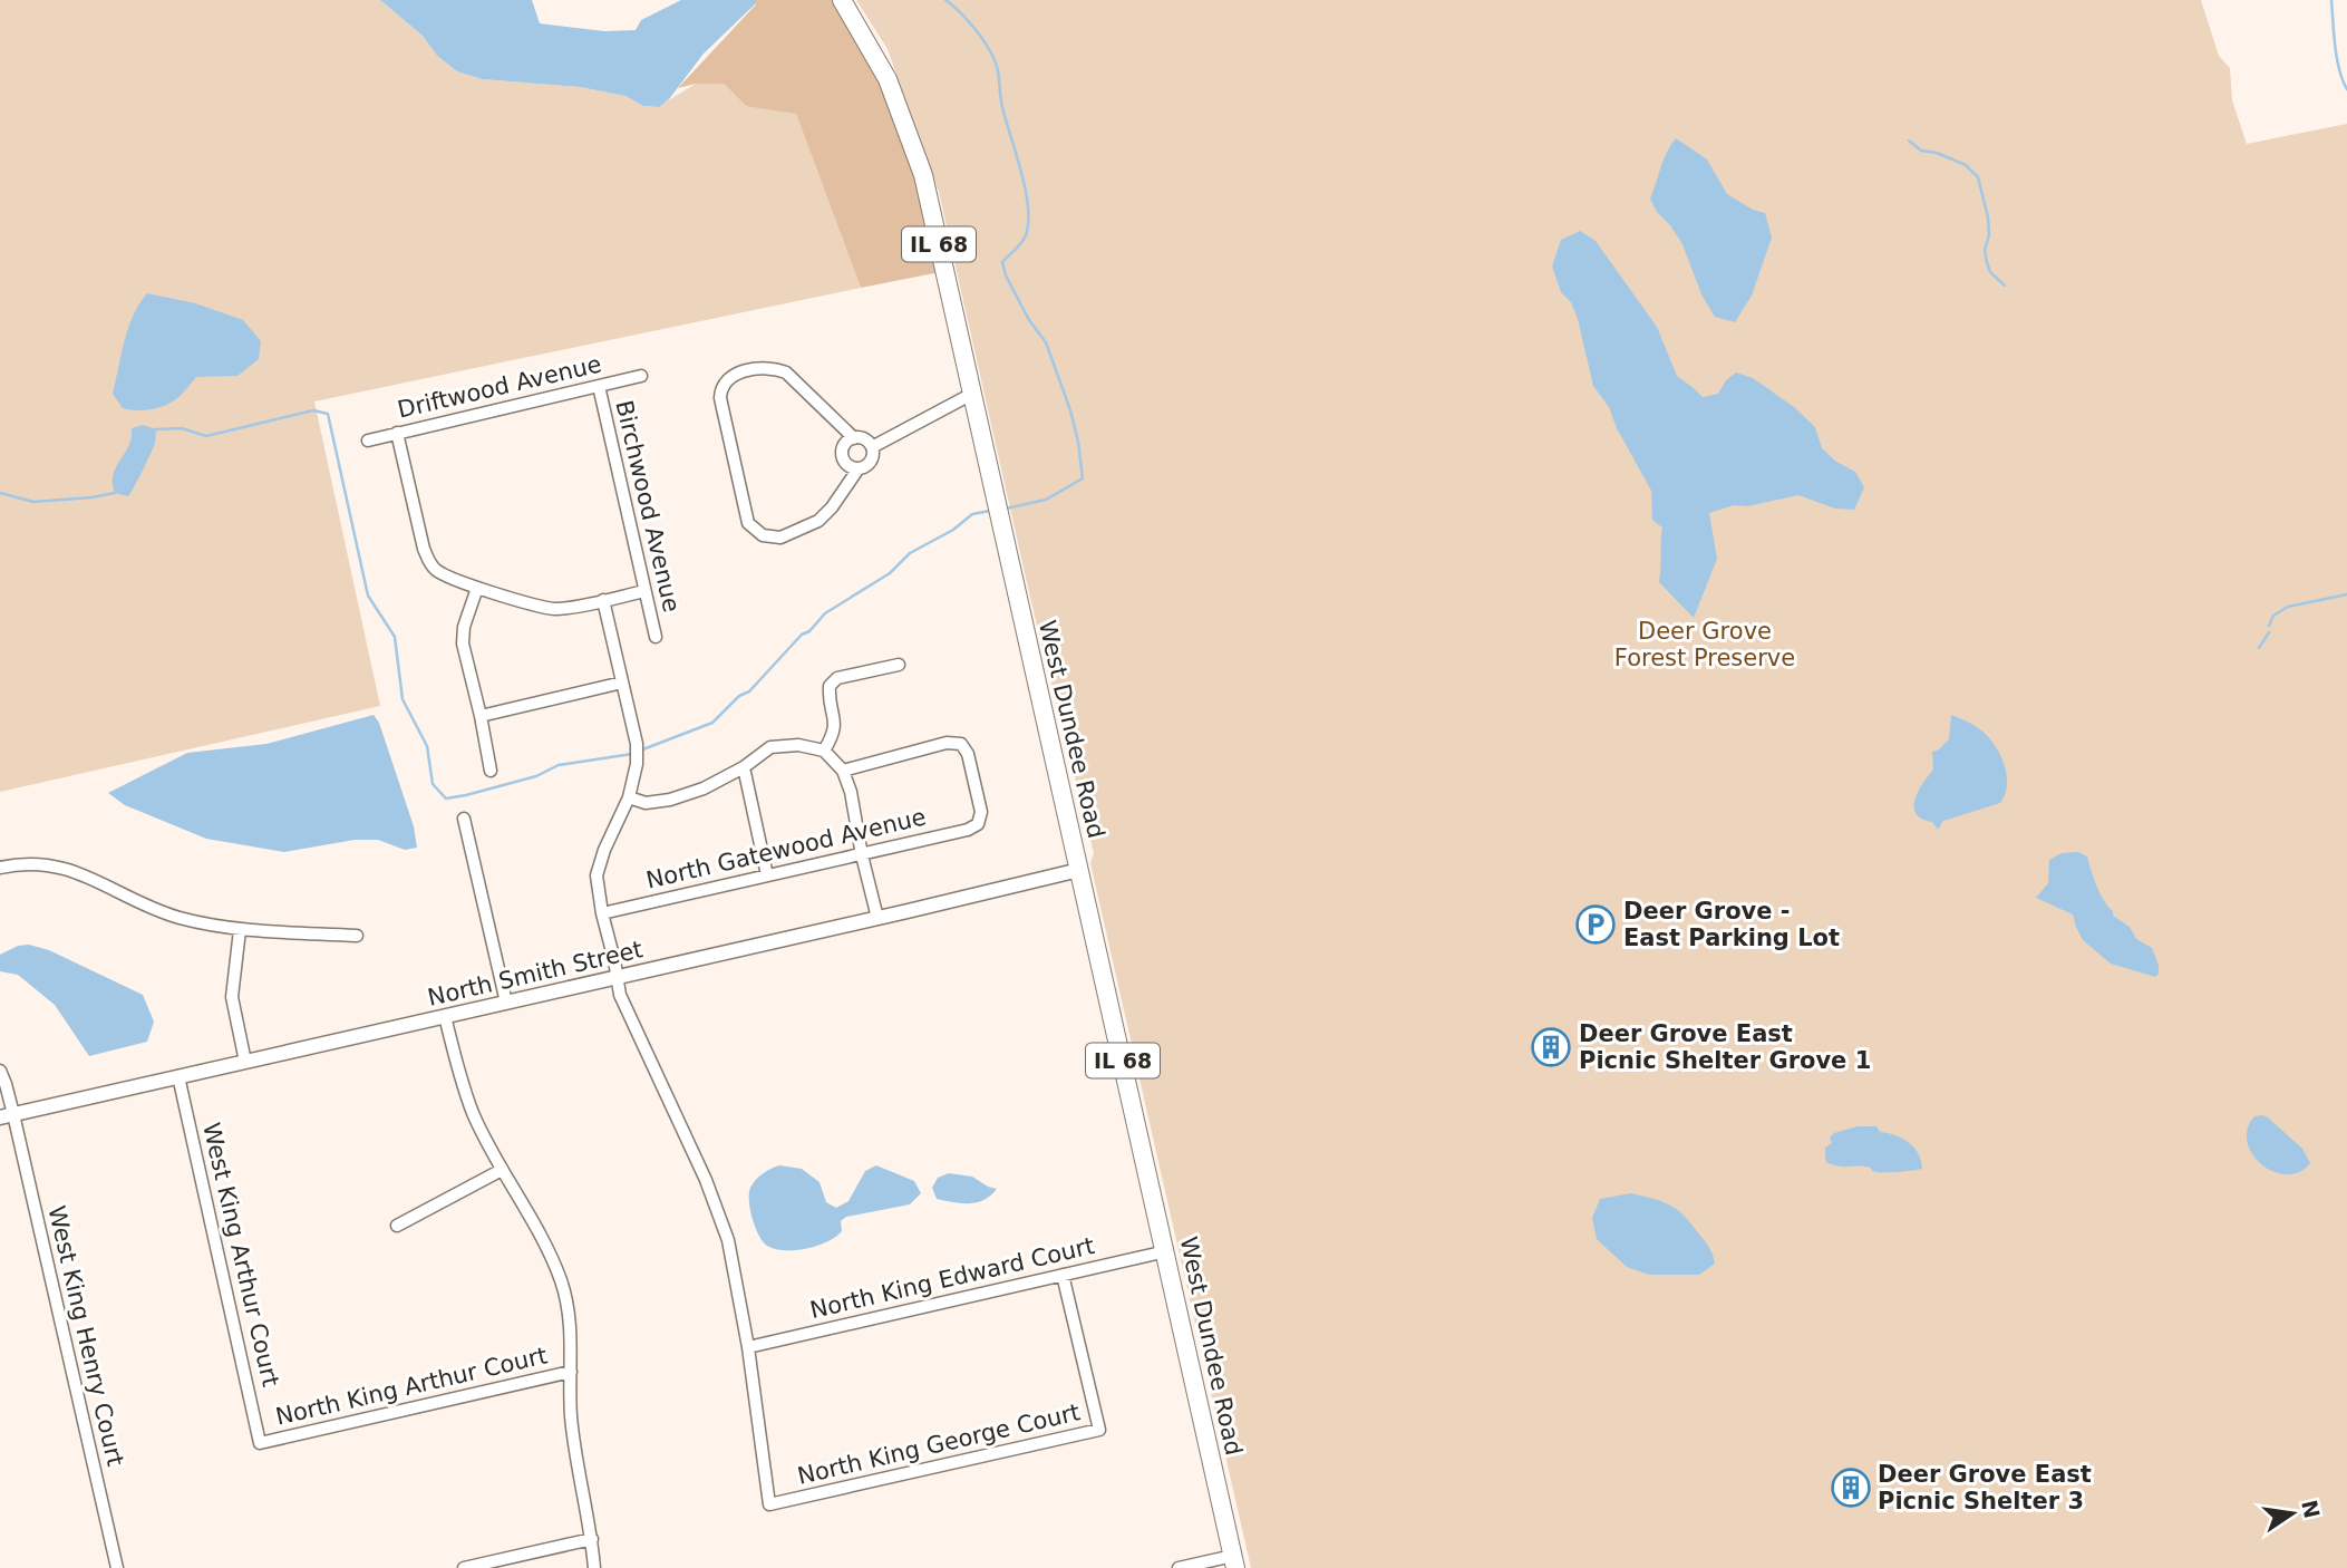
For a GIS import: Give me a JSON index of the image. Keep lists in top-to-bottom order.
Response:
{
  "streets": {
    "main road": ["IL 68", "West Dundee Road"],
    "street": [
      "Driftwood Avenue",
      "Birchwood Avenue",
      "North Gatewood Avenue",
      "North Smith Street",
      "West King Arthur Court",
      "North King Edward Court",
      "West King Henry Court",
      "North King Arthur Court",
      "North King George Court"
    ]
  },
  "crossings": [
    ["Driftwood Avenue", "Birchwood Avenue"],
    ["West Dundee Road", "North Smith Street"],
    ["West Dundee Road", "North King Edward Court"],
    ["North Smith Street", "West King Arthur Court"],
    ["North Smith Street", "West King Henry Court"],
    ["West King Arthur Court", "North King Arthur Court"],
    ["North King Edward Court", "North King George Court"]
  ],
  "parks": ["Deer Grove Forest Preserve"],
  "places": {
    "parking": ["Deer Grove - East Parking Lot"],
    "building": ["Deer Grove East Picnic Shelter Grove 1", "Deer Grove East Picnic Shelter 3"]
  },
  "north": "right"
}
